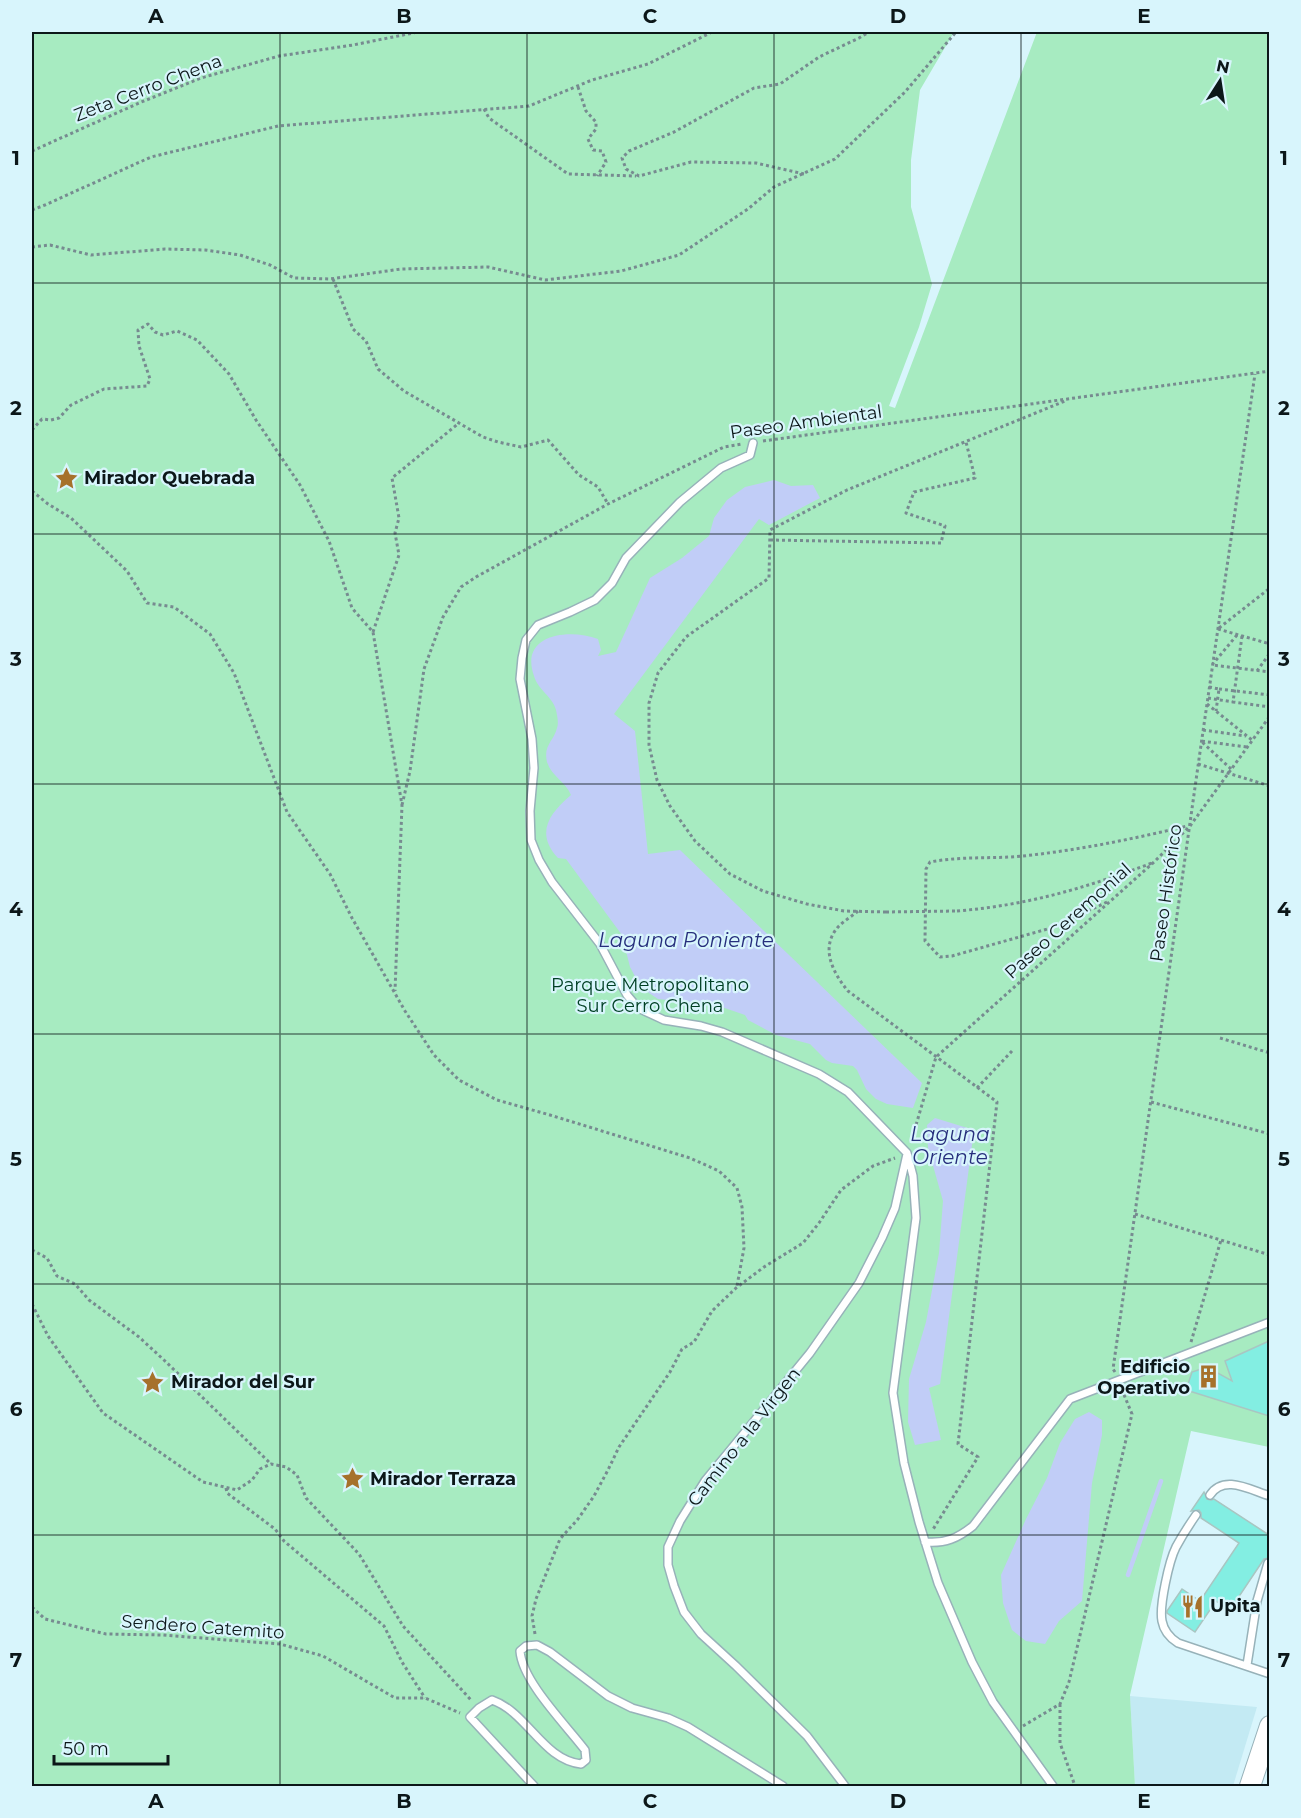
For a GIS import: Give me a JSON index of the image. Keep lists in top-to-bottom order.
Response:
{
  "streets": {
    "lane": ["Camino a la Virgen"],
    "path": [
      "Zeta Cerro Chena",
      "Paseo Ambiental",
      "Paseo Histórico",
      "Paseo Ceremonial",
      "Sendero Catemito"
    ]
  },
  "crossings": [
    ["Paseo Ambiental", "Paseo Histórico"],
    ["Paseo Histórico", "Paseo Ceremonial"]
  ],
  "water": ["Laguna Poniente", "Laguna Oriente"],
  "parks": ["Parque Metropolitano Sur Cerro Chena"],
  "places": {
    "place": ["Mirador Quebrada", "Mirador del Sur", "Mirador Terraza"],
    "building": ["Edificio Operativo"],
    "restaurant": ["Upita"]
  },
  "scale_bar": "50 m",
  "north": "top",
  "grid": {
    "columns": [
      "A",
      "B",
      "C",
      "D",
      "E"
    ],
    "rows": [
      "1",
      "2",
      "3",
      "4",
      "5",
      "6",
      "7"
    ]
  }
}
